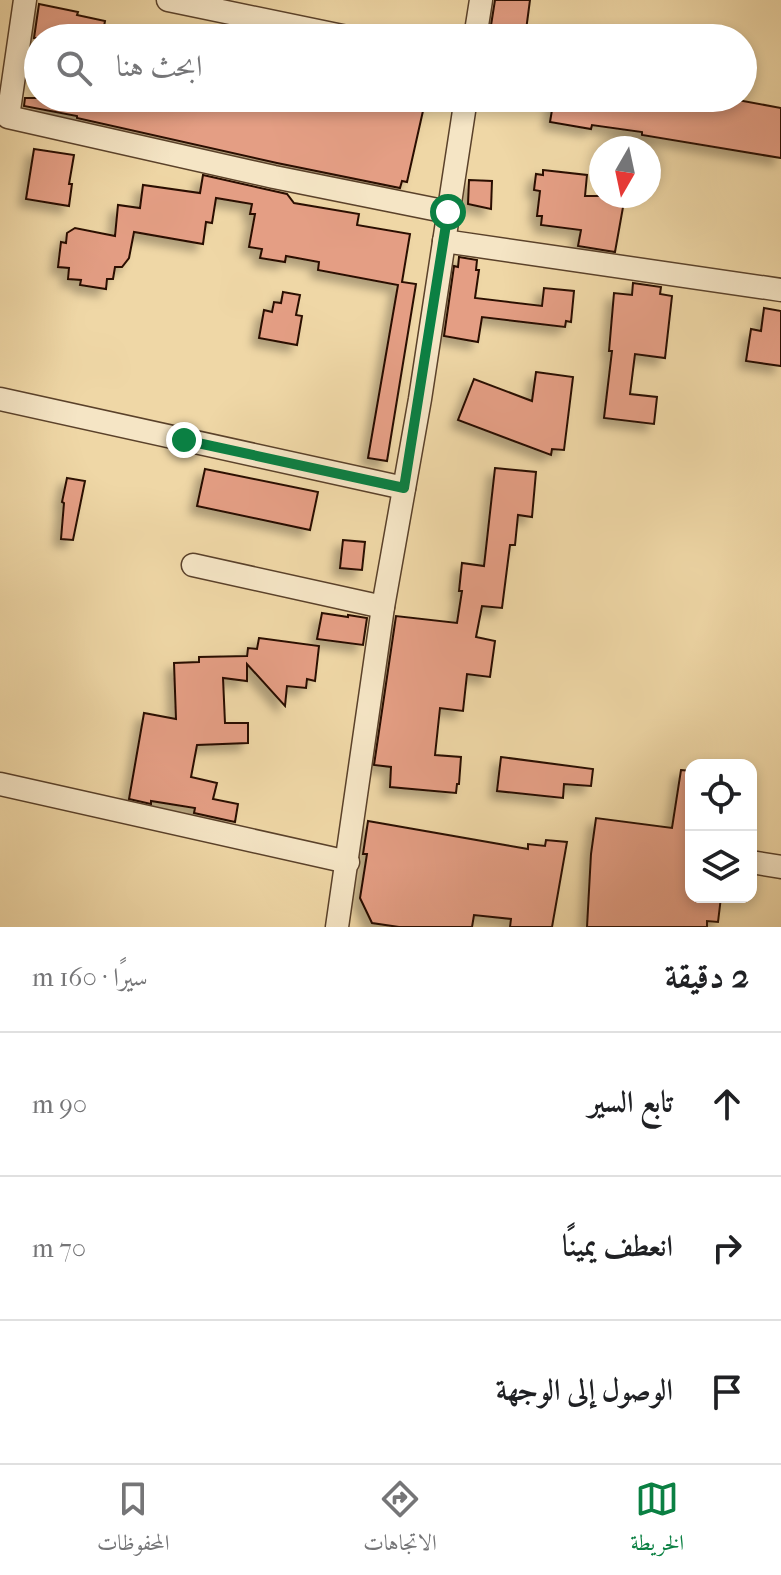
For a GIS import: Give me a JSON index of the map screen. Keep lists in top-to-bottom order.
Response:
{
  "north": "bottom",
  "page": {
    "search": "ابحث هنا",
    "heading": ["2 دقيقة", "سيرًا · 160 m"],
    "list": [
      ["تابع السير", "90 m"],
      ["انعطف يمينًا", "70 m"],
      "الوصول إلى الوجهة"
    ],
    "nav": ["الخريطة", "الاتجاهات", "المحفوظات"]
  }
}
